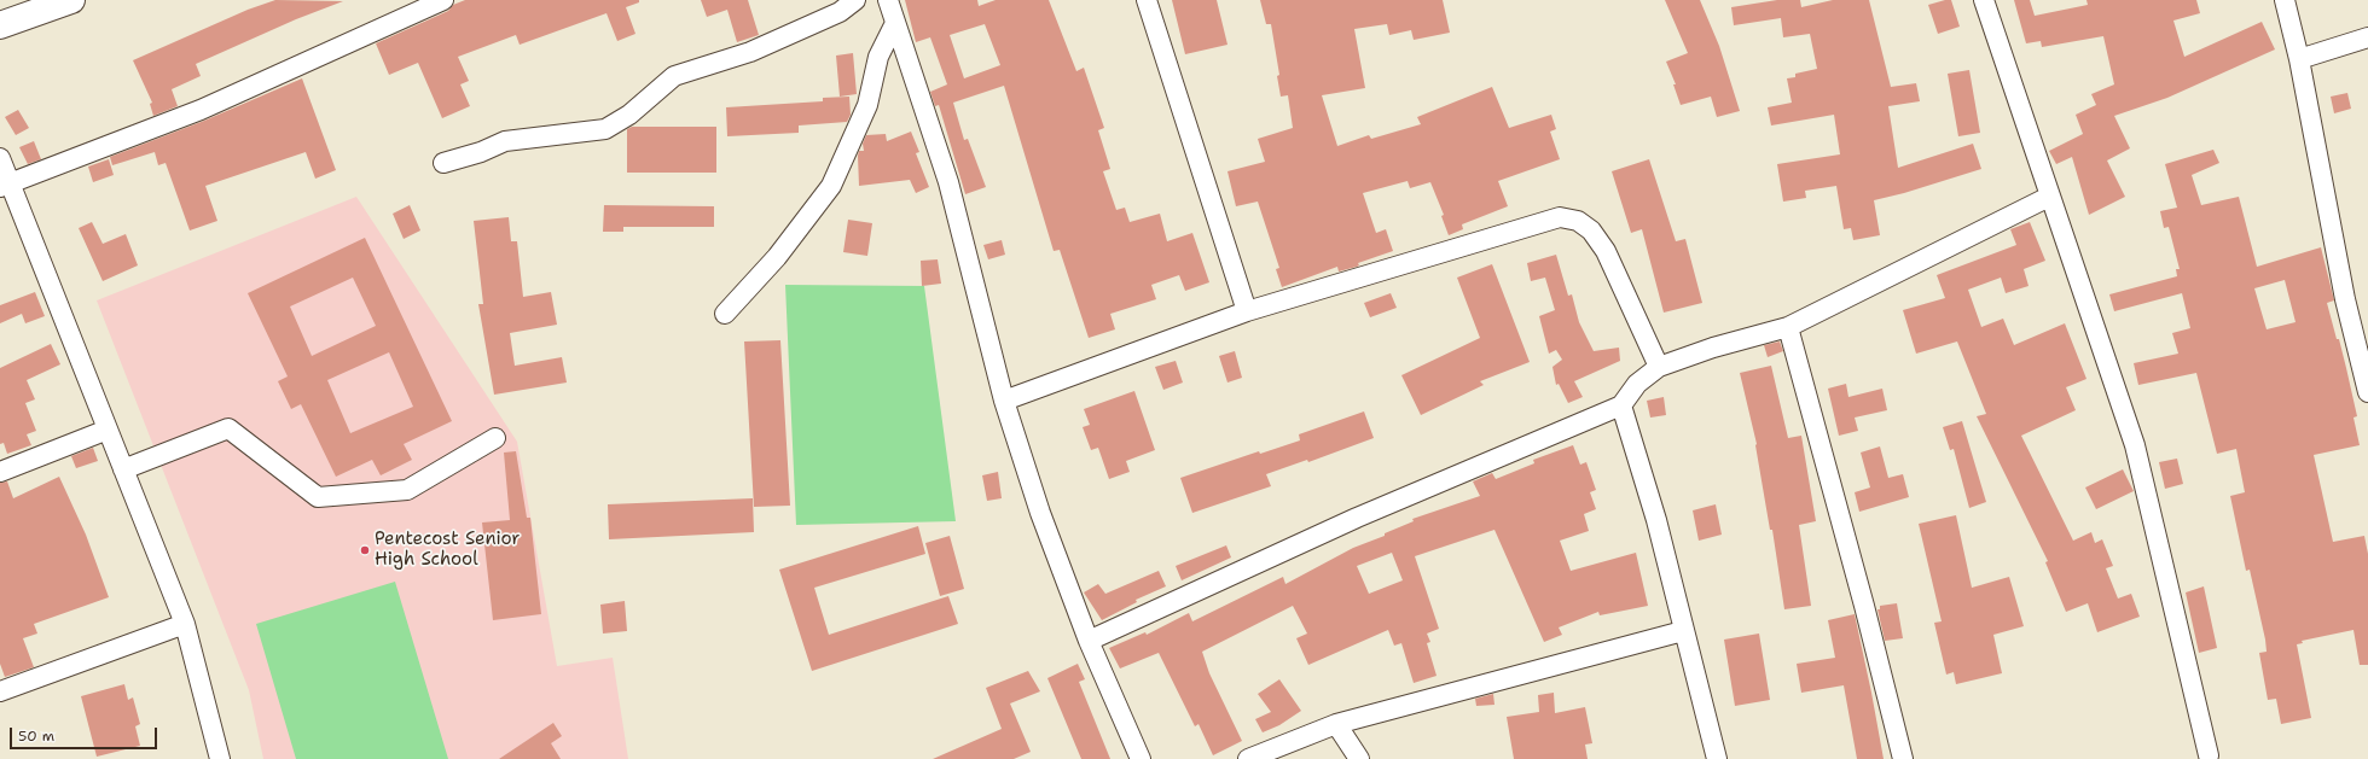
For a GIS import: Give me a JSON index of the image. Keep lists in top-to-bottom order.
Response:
{
  "places": ["Pentecost Senior High School"],
  "scale_bar": "50 m"
}
